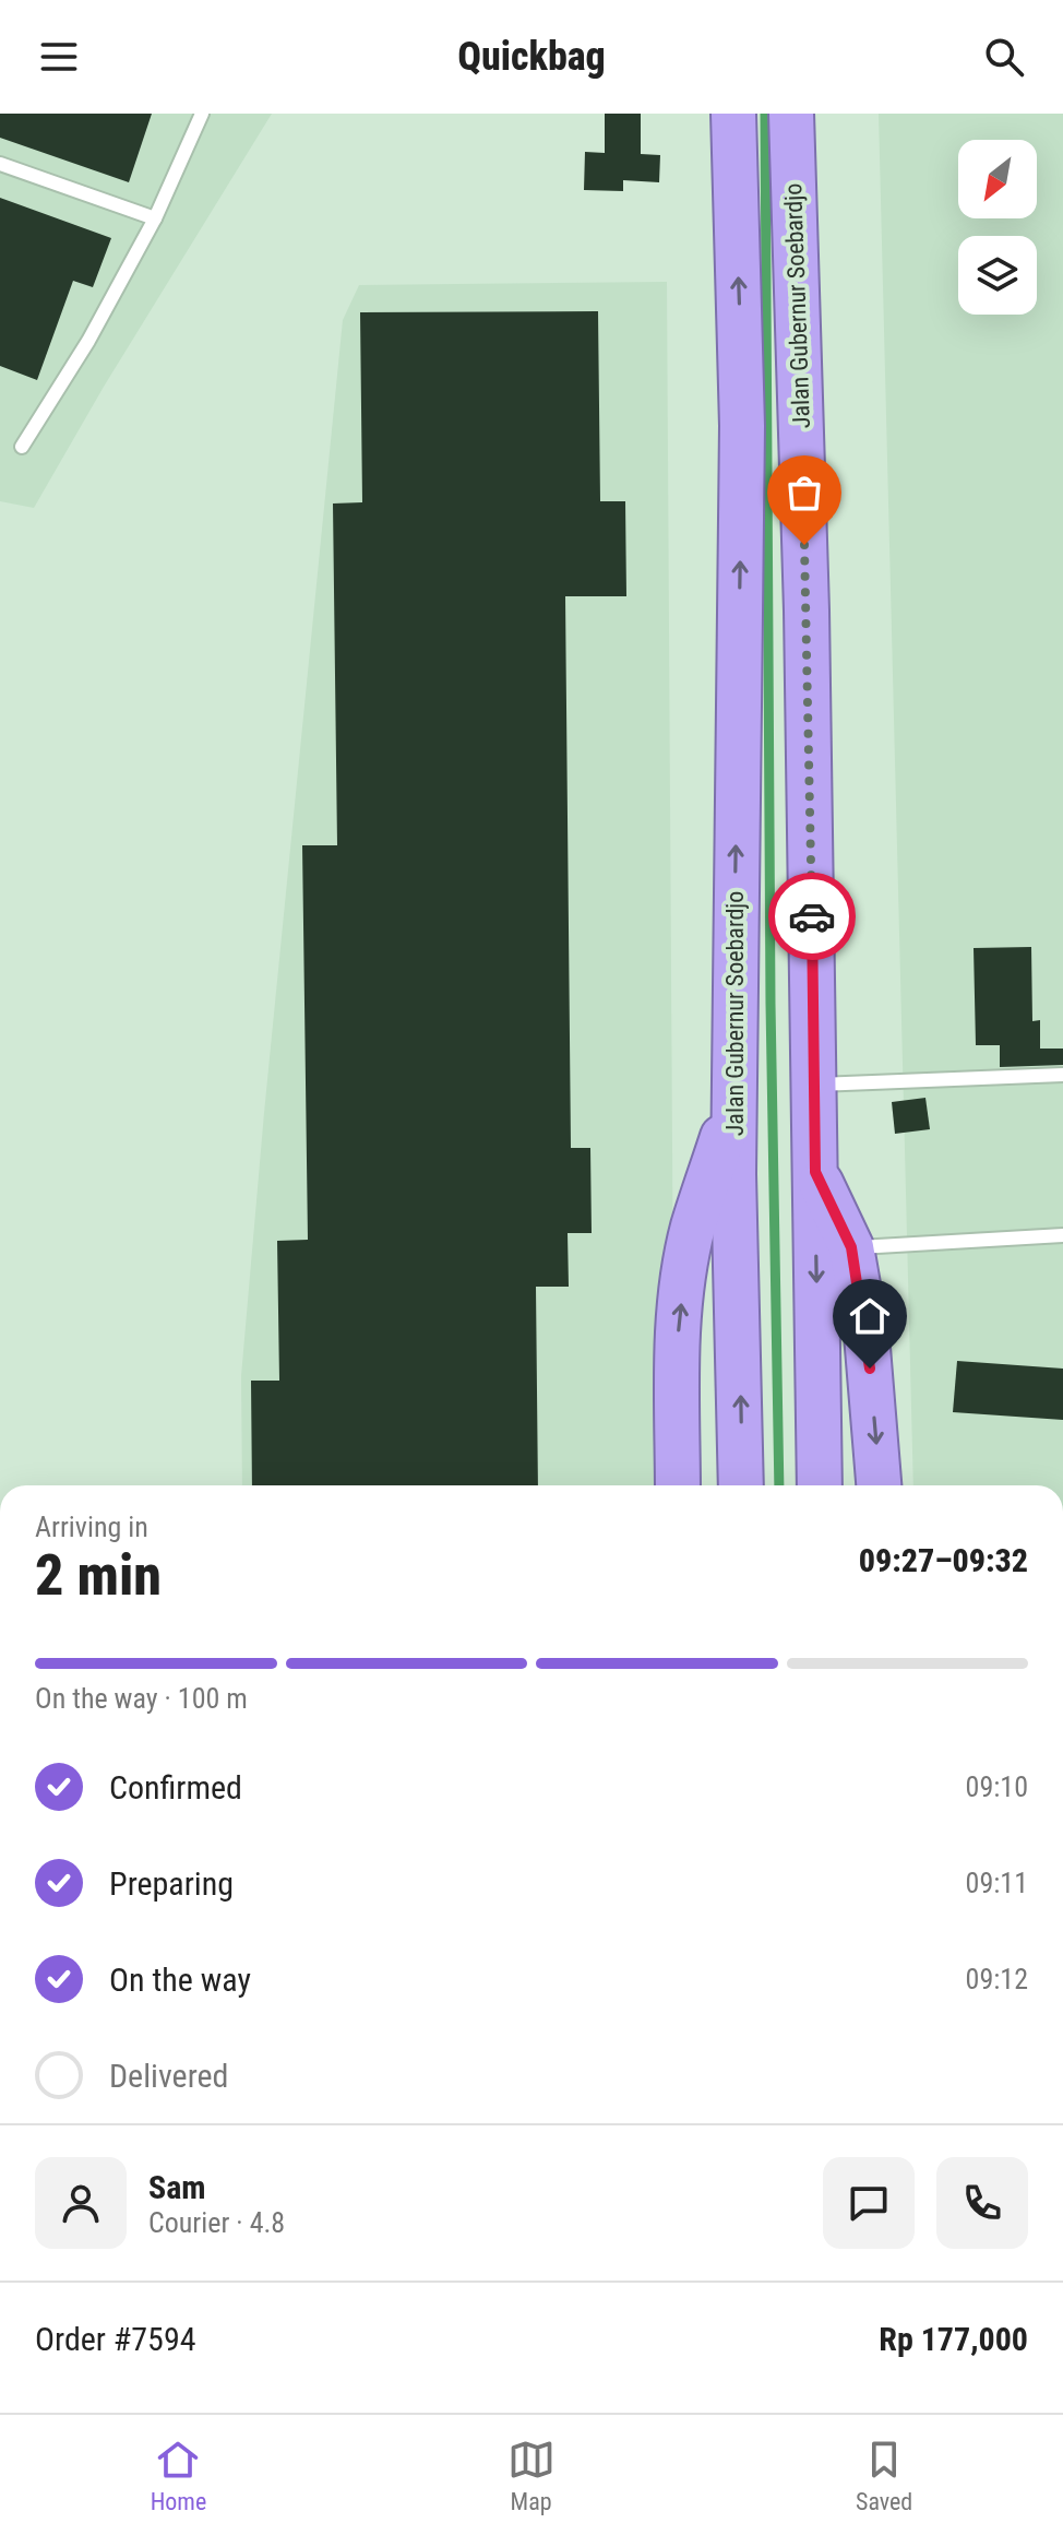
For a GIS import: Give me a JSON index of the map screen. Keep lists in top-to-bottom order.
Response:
{
  "streets": {
    "highway": ["Jalan Gubernur Soebardjo"]
  },
  "north": "bottom left",
  "page": {
    "header": "Quickbag",
    "heading": ["2 min", "Arriving in", "09:27–09:32"],
    "panel": [
      "Sam",
      "Courier · 4.8",
      "Order #7594",
      "Rp 177,000"
    ],
    "bar": "On the way · 100 m",
    "list": [
      ["Confirmed", "09:10"],
      ["Preparing", "09:11"],
      ["On the way", "09:12"],
      "Delivered"
    ],
    "tabs": ["Home", "Map", "Saved"]
  }
}
